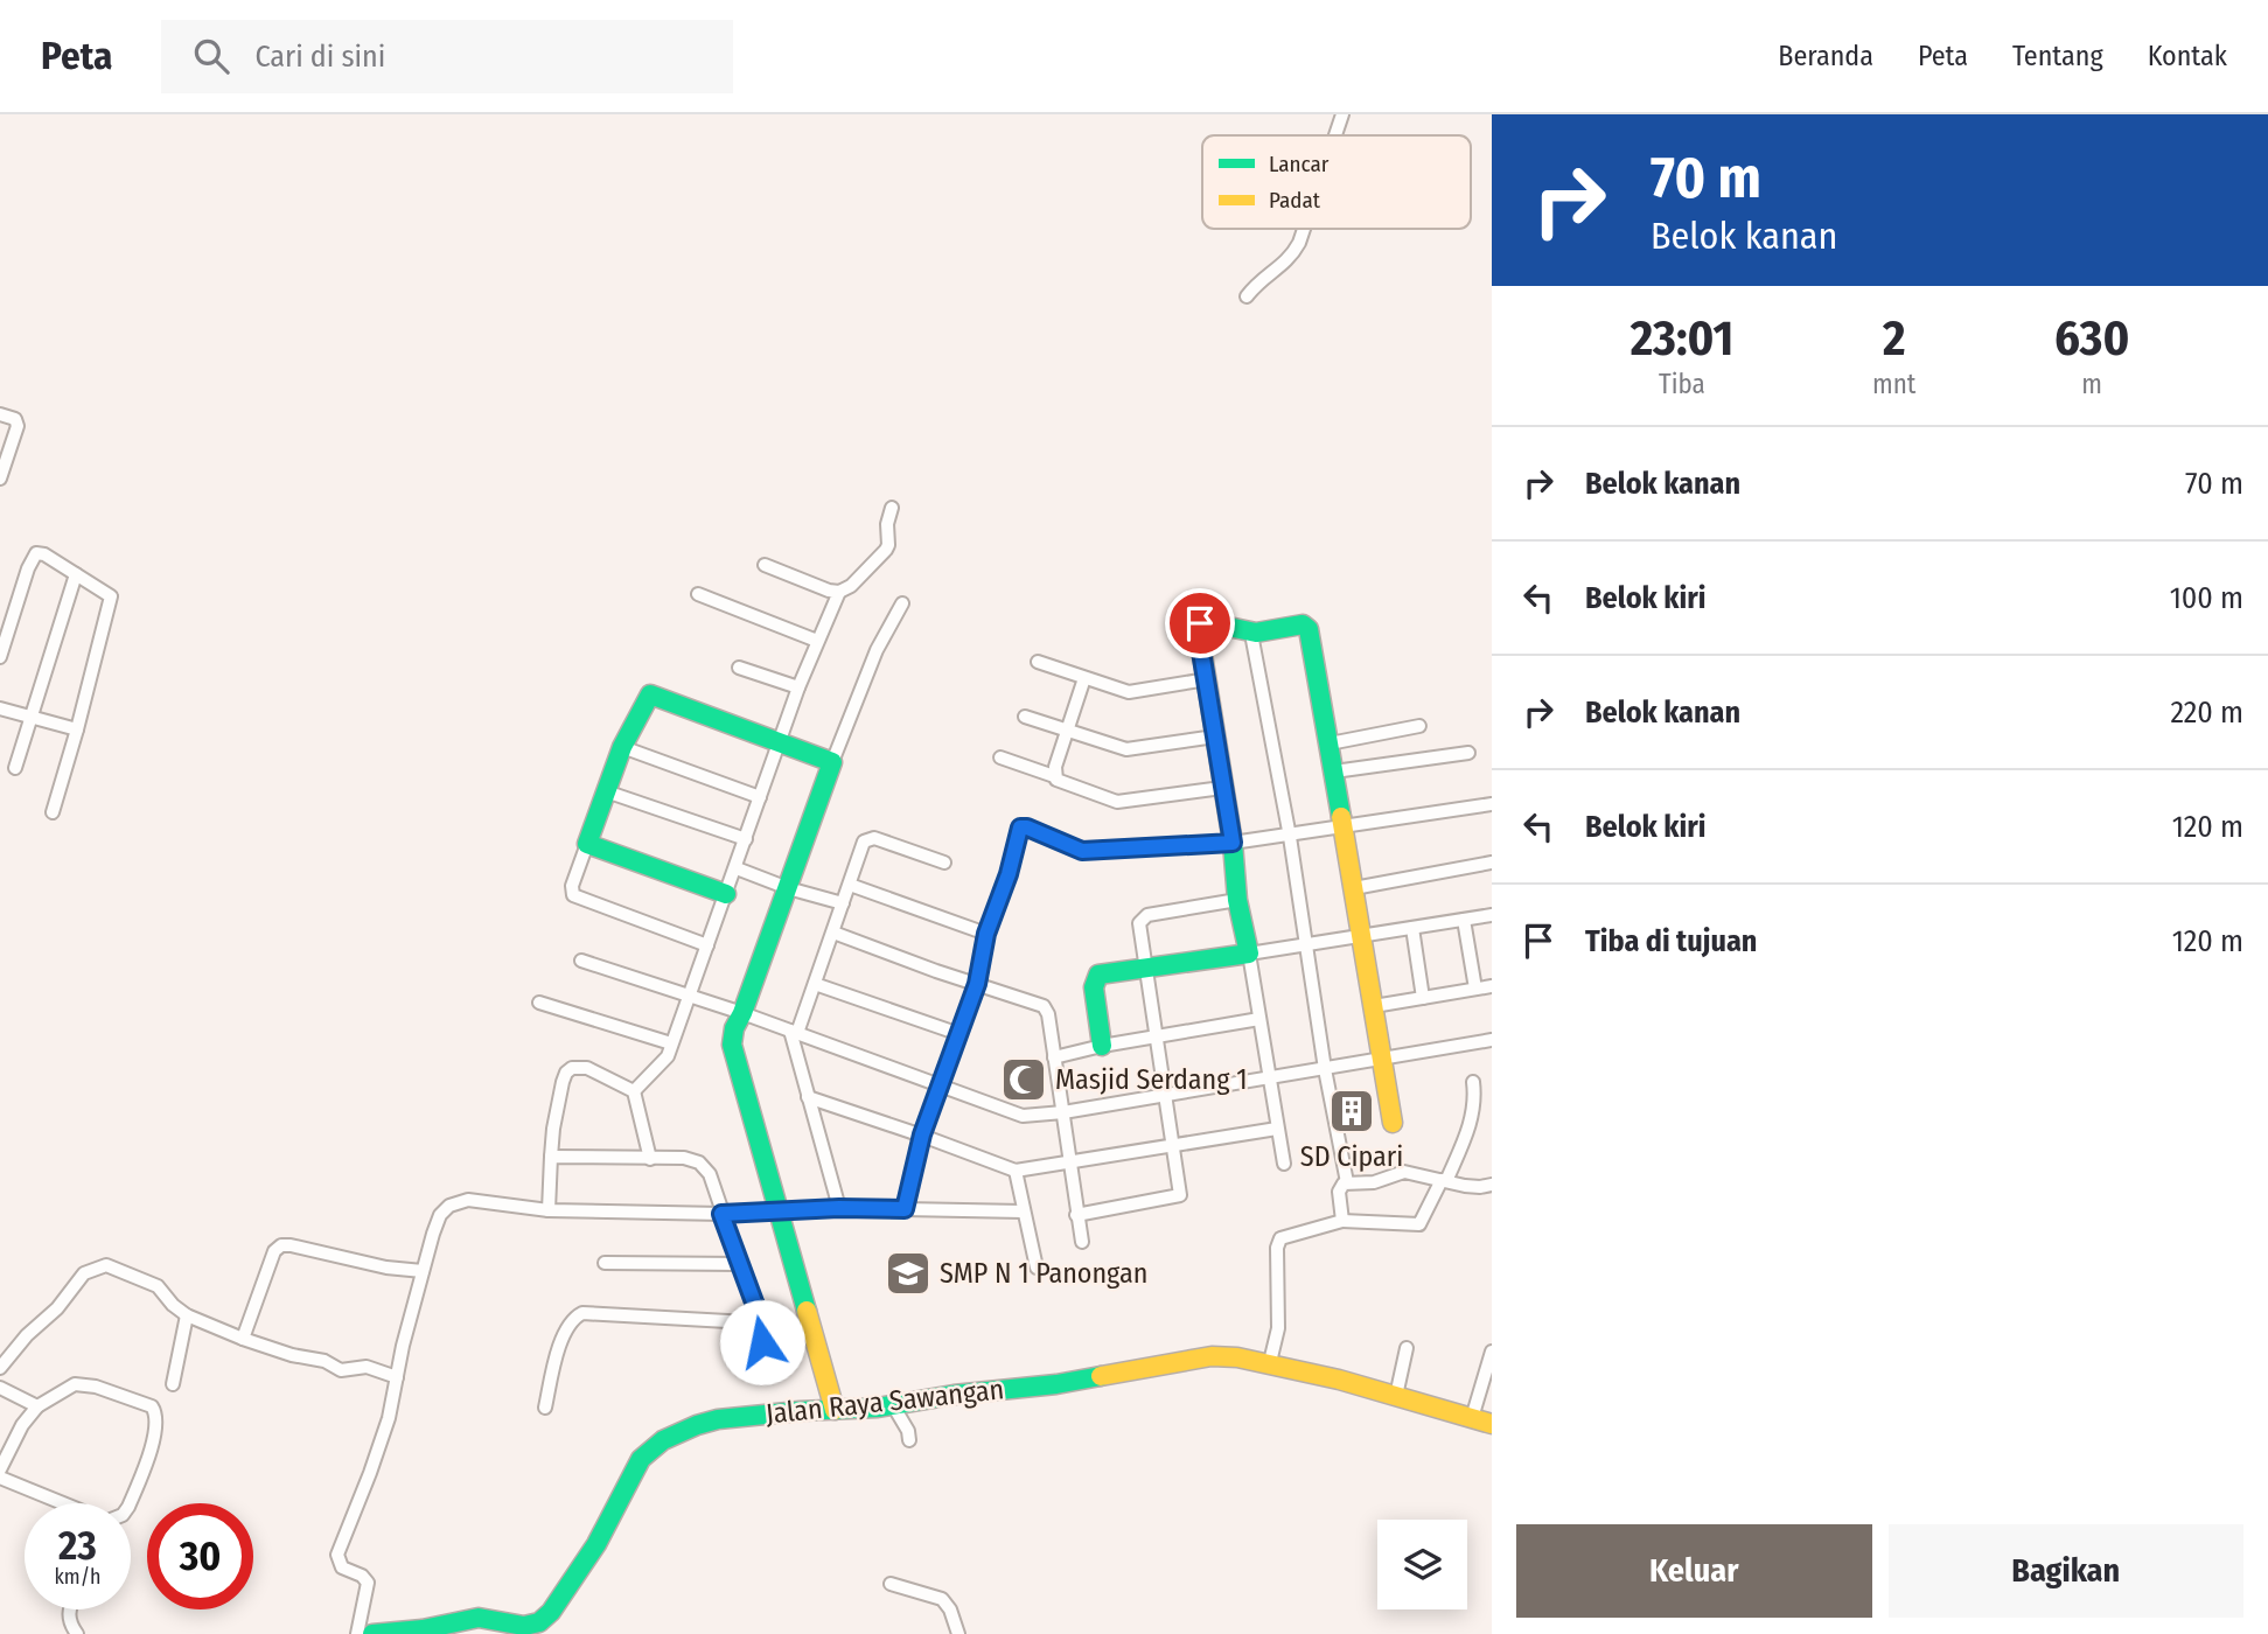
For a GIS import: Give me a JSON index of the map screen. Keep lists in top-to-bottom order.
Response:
{
  "streets": {
    "street": ["Jalan Raya Sawangan"]
  },
  "places": {
    "mosque": ["Masjid Serdang 1"],
    "building": ["SD Cipari"],
    "school or university": ["SMP N 1 Panongan"]
  },
  "legend": ["Lancar", "Padat"],
  "page": {
    "header": "Peta",
    "search": "Cari di sini",
    "nav": [
      "Beranda",
      "Peta",
      "Tentang",
      "Kontak"
    ],
    "turn": ["70 m", "Belok kanan"],
    "eta": [
      "23:01",
      "Tiba",
      "2",
      "mnt",
      "630",
      "m"
    ],
    "list": [
      {
        "name": "Belok kanan",
        "value": "70 m"
      },
      {
        "name": "Belok kiri",
        "value": "100 m"
      },
      {
        "name": "Belok kanan",
        "value": "220 m"
      },
      {
        "name": "Belok kiri",
        "value": "120 m"
      },
      {
        "name": "Tiba di tujuan",
        "value": "120 m"
      }
    ],
    "speed": "23 km/h",
    "limit": "30",
    "buttons": ["Keluar", "Bagikan"]
  }
}
